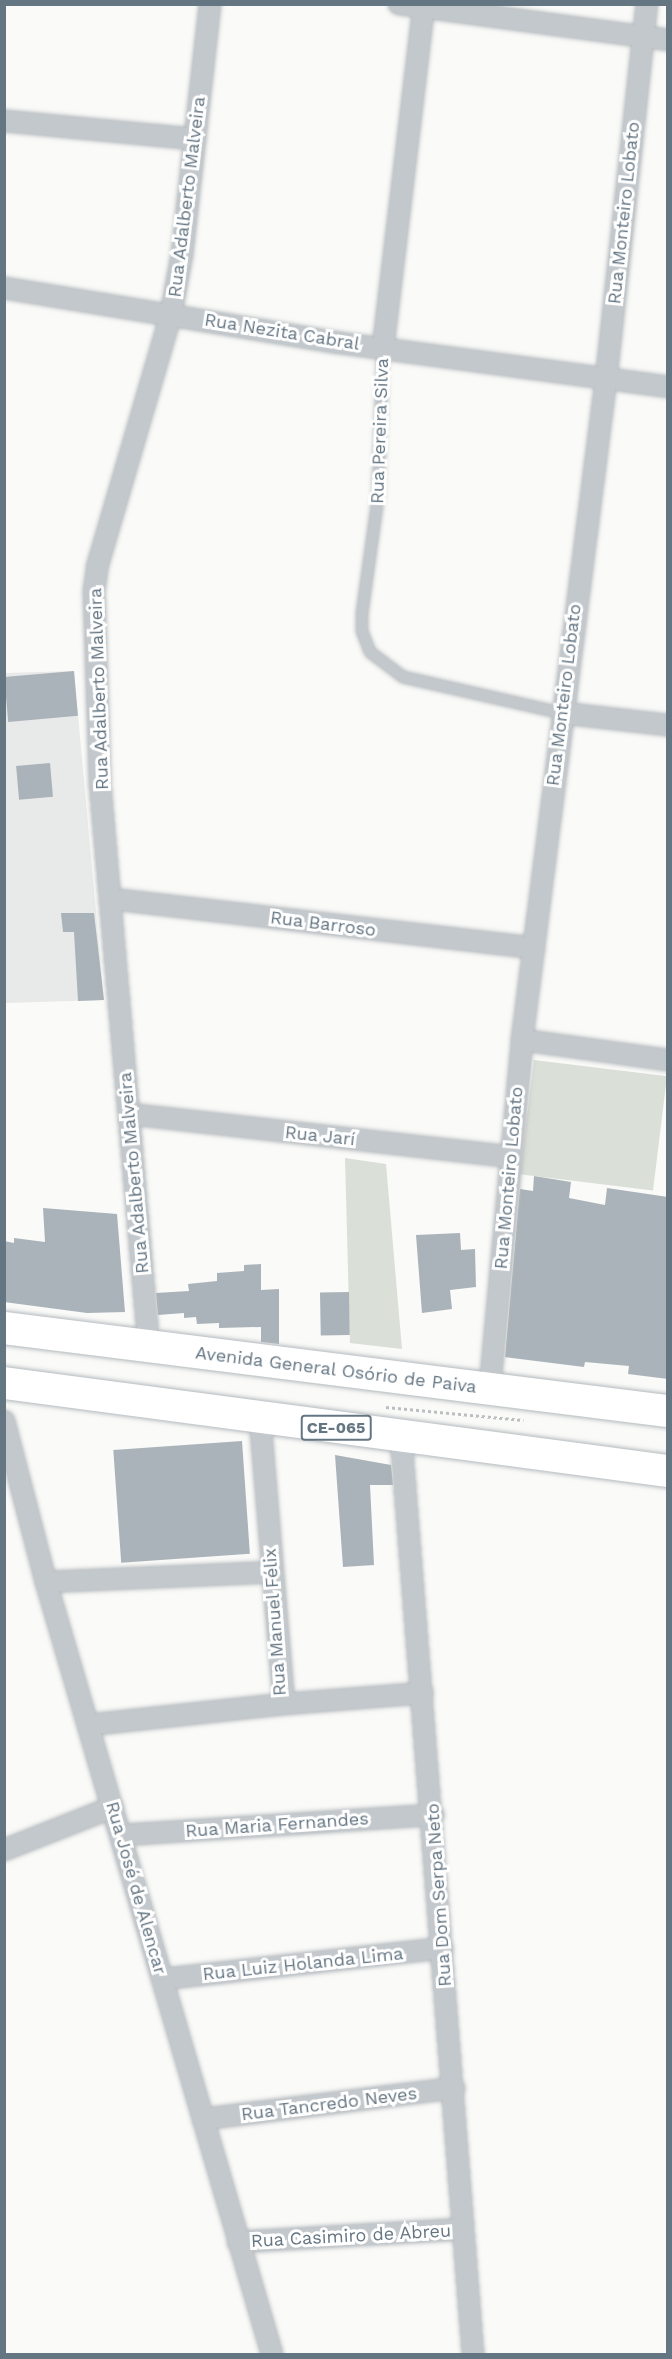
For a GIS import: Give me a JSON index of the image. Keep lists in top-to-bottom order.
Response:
{
  "streets": {
    "main road": ["Avenida General Osório de Paiva", "CE-065"],
    "street": [
      "Rua Adalberto Malveira",
      "Rua Monteiro Lobato",
      "Rua Nezita Cabral",
      "Rua Pereira Silva",
      "Rua Barroso",
      "Rua Jarí",
      "Rua Manuel Félix",
      "Rua Maria Fernandes",
      "Rua José de Alencar",
      "Rua Dom Serpa Neto",
      "Rua Luiz Holanda Lima",
      "Rua Tancredo Neves",
      "Rua Casimiro de Abreu"
    ]
  },
  "crossings": [
    ["Rua Adalberto Malveira", "Rua Nezita Cabral"],
    ["Rua Adalberto Malveira", "Rua Barroso"],
    ["Rua Adalberto Malveira", "Rua Jarí"],
    ["Rua Adalberto Malveira", "Avenida General Osório de Paiva"],
    ["Rua Monteiro Lobato", "Rua Nezita Cabral"],
    ["Rua Monteiro Lobato", "Rua Pereira Silva"],
    ["Rua Monteiro Lobato", "Rua Barroso"],
    ["Rua Monteiro Lobato", "Rua Jarí"],
    ["Rua Monteiro Lobato", "Avenida General Osório de Paiva"],
    ["Rua Nezita Cabral", "Rua Pereira Silva"],
    ["CE-065", "Rua Manuel Félix"],
    ["CE-065", "Rua Dom Serpa Neto"],
    ["Rua Manuel Félix", "Rua José de Alencar"],
    ["Rua Maria Fernandes", "Rua José de Alencar"],
    ["Rua Maria Fernandes", "Rua Dom Serpa Neto"],
    ["Rua José de Alencar", "Rua Luiz Holanda Lima"],
    ["Rua José de Alencar", "Rua Tancredo Neves"],
    ["Rua José de Alencar", "Rua Casimiro de Abreu"],
    ["Rua Dom Serpa Neto", "Rua Luiz Holanda Lima"],
    ["Rua Dom Serpa Neto", "Rua Tancredo Neves"],
    ["Rua Dom Serpa Neto", "Rua Casimiro de Abreu"]
  ]
}
